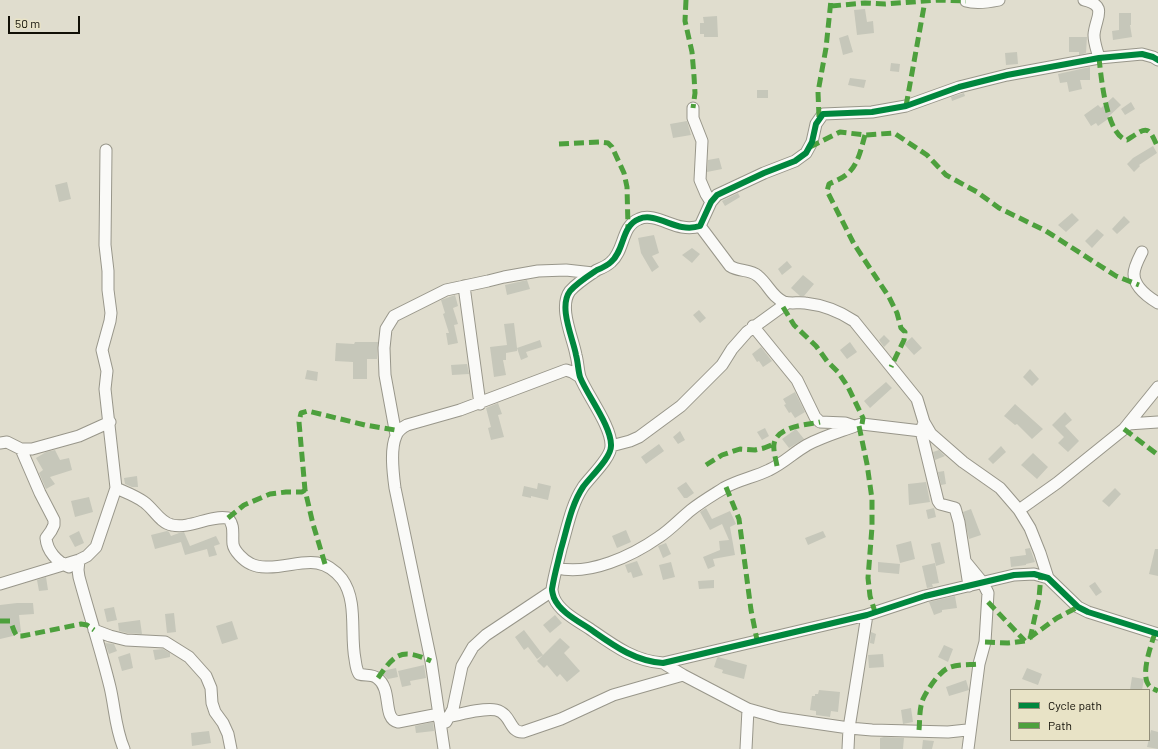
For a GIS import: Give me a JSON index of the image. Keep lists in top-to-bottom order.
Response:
{
  "legend": ["Cycle path", "Path"],
  "scale_bar": "50 m"
}
